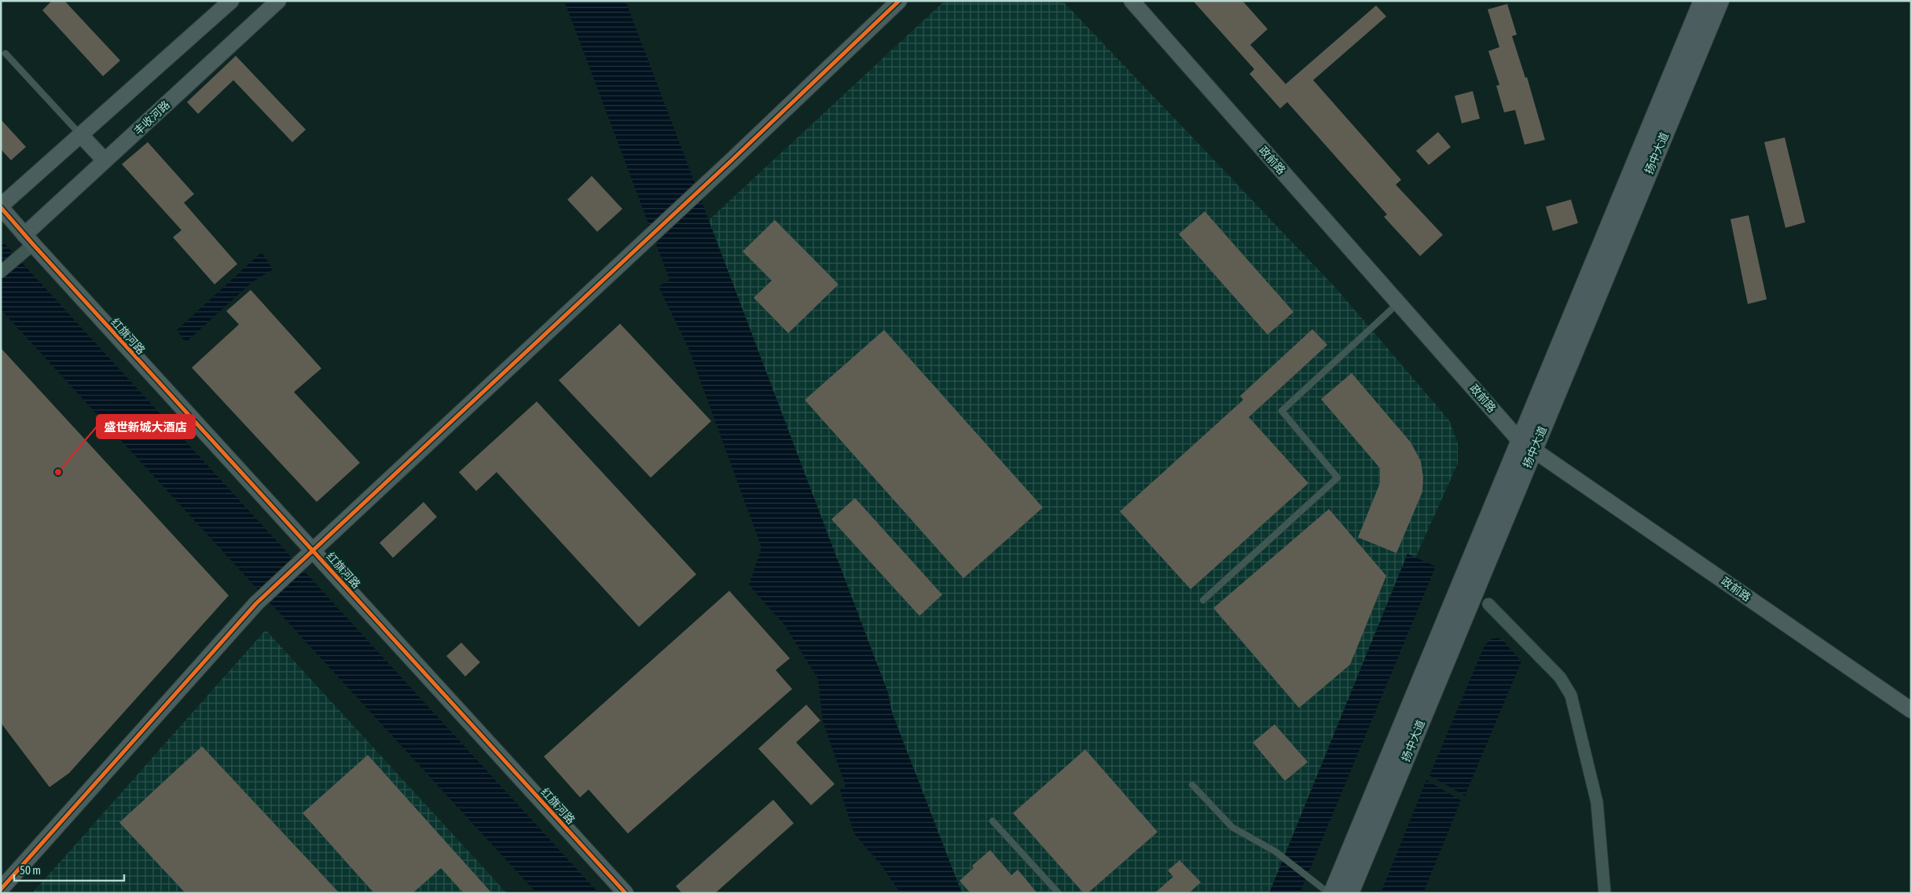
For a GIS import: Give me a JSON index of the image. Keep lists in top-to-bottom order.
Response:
{
  "streets": {
    "main road": ["扬中大道"],
    "street": ["丰收河路", "政前路", "红旗河路"]
  },
  "crossings": [
    ["丰收河路", "红旗河路"],
    ["扬中大道", "政前路"]
  ],
  "places": ["盛世新城大酒店"],
  "scale_bar": "50 m"
}
